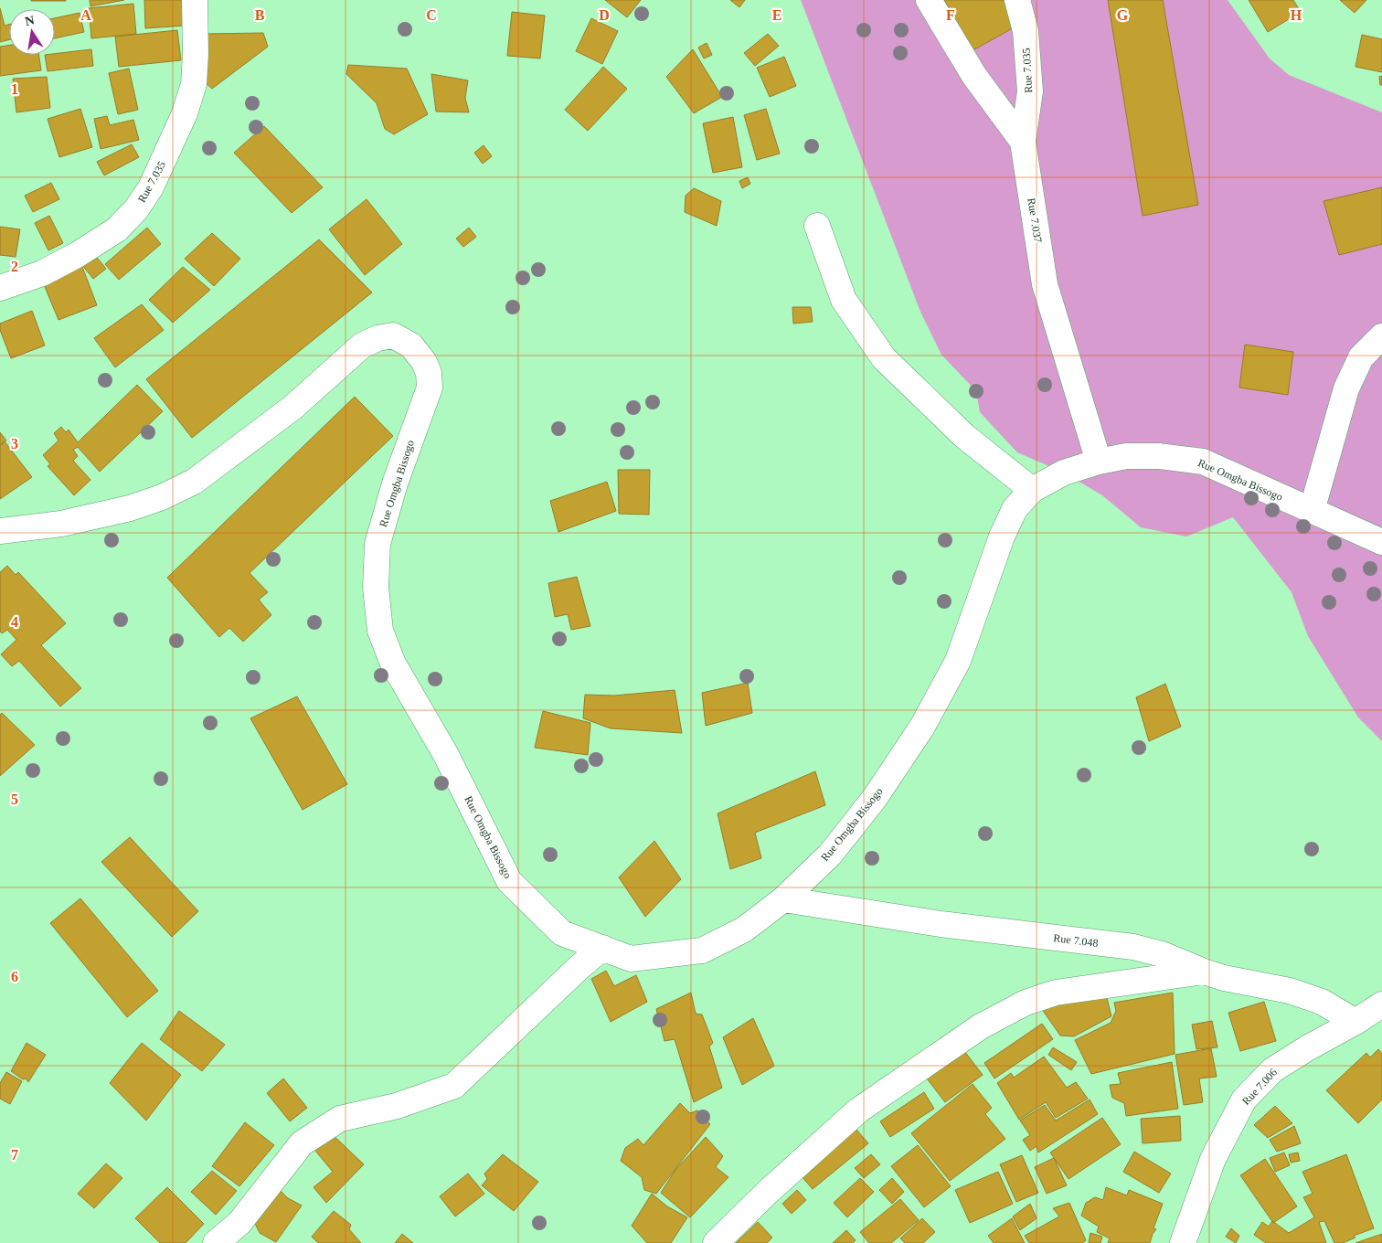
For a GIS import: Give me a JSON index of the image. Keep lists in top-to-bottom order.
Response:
{
  "streets": {
    "street": [
      "Rue 7.035",
      "Rue 7.037",
      "Rue Omgba Bissogo",
      "Rue 7.048",
      "Rue 7.006"
    ]
  },
  "crossings": [
    ["Rue 7.035", "Rue 7.037"],
    ["Rue 7.037", "Rue Omgba Bissogo"],
    ["Rue Omgba Bissogo", "Rue 7.048"],
    ["Rue 7.048", "Rue 7.006"]
  ],
  "north": "top",
  "grid": {
    "columns": [
      "A",
      "B",
      "C",
      "D",
      "E",
      "F",
      "G",
      "H"
    ],
    "rows": [
      "1",
      "2",
      "3",
      "4",
      "5",
      "6",
      "7"
    ]
  }
}
